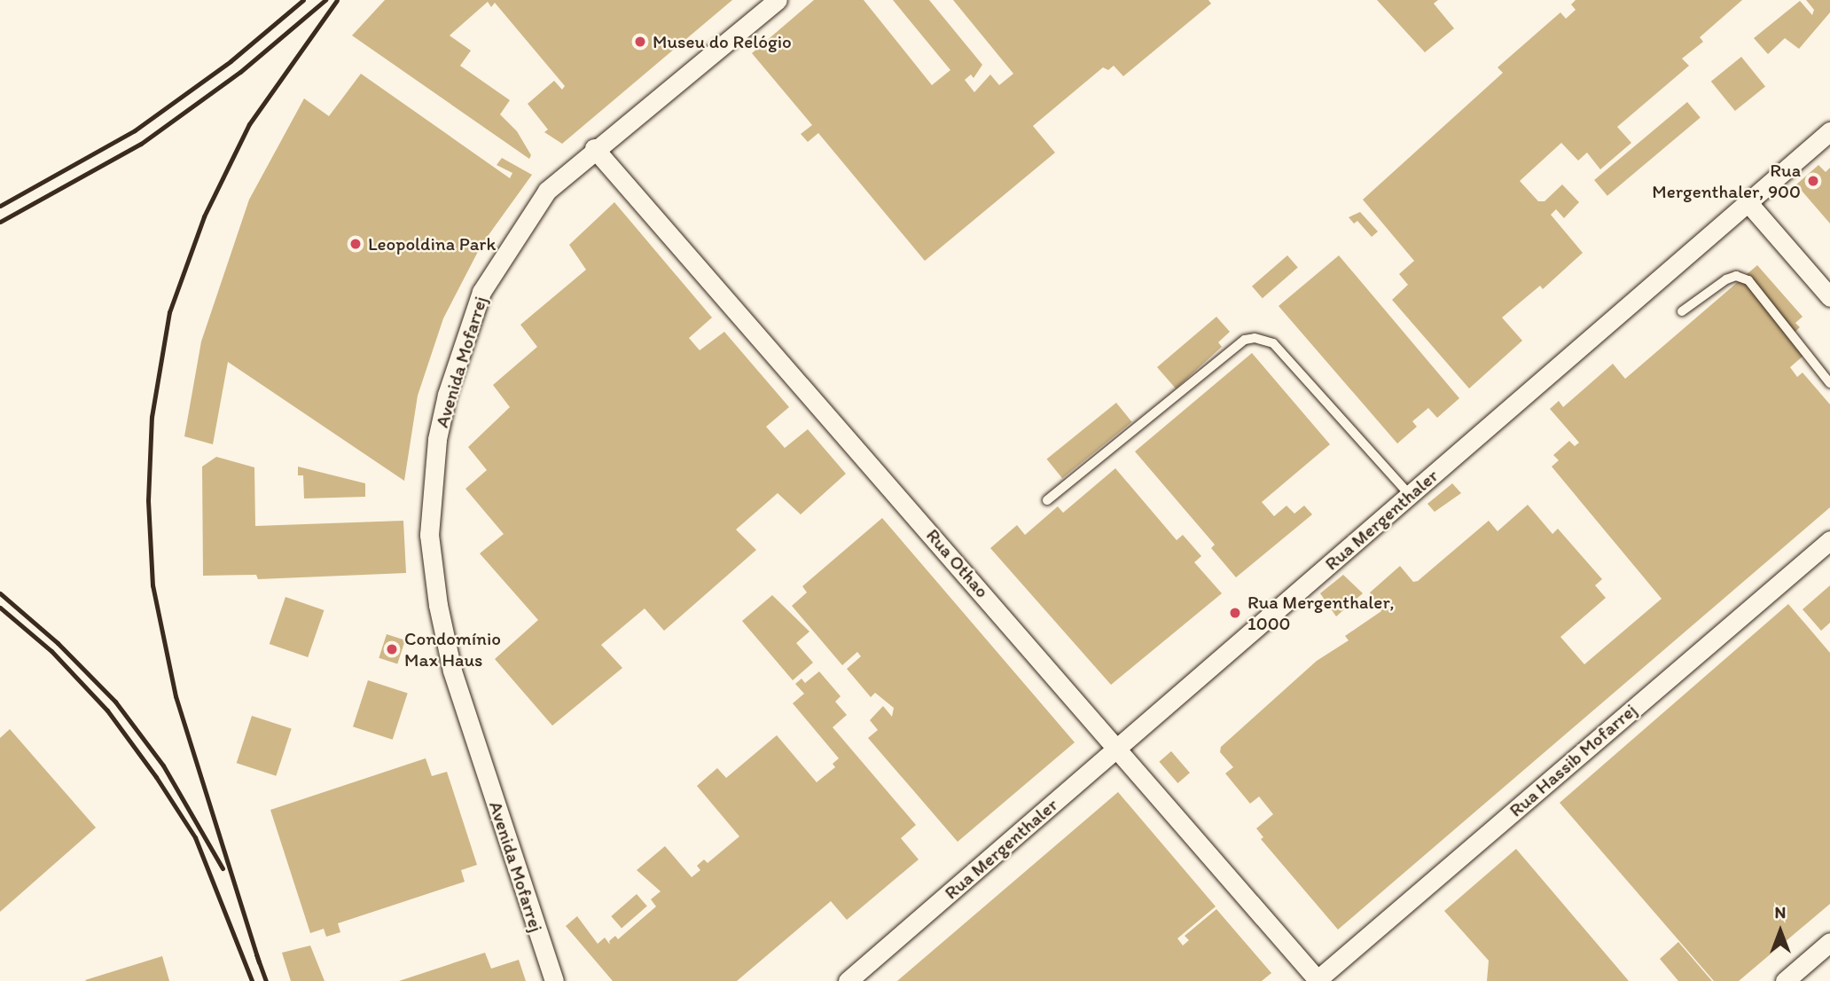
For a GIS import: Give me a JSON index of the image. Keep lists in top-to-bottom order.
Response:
{
  "streets": {
    "street": [
      "Avenida Mofarrej",
      "Rua Mergenthaler",
      "Rua Othao",
      "Rua Hassib Mofarrej"
    ]
  },
  "crossings": [
    ["Avenida Mofarrej", "Rua Othao"],
    ["Rua Mergenthaler", "Rua Othao"],
    ["Rua Othao", "Rua Hassib Mofarrej"]
  ],
  "places": [
    "Museu do Relógio",
    "Rua Mergenthaler, 900",
    "Leopoldina Park",
    "Rua Mergenthaler, 1000",
    "Condomínio Max Haus"
  ],
  "north": "top"
}
